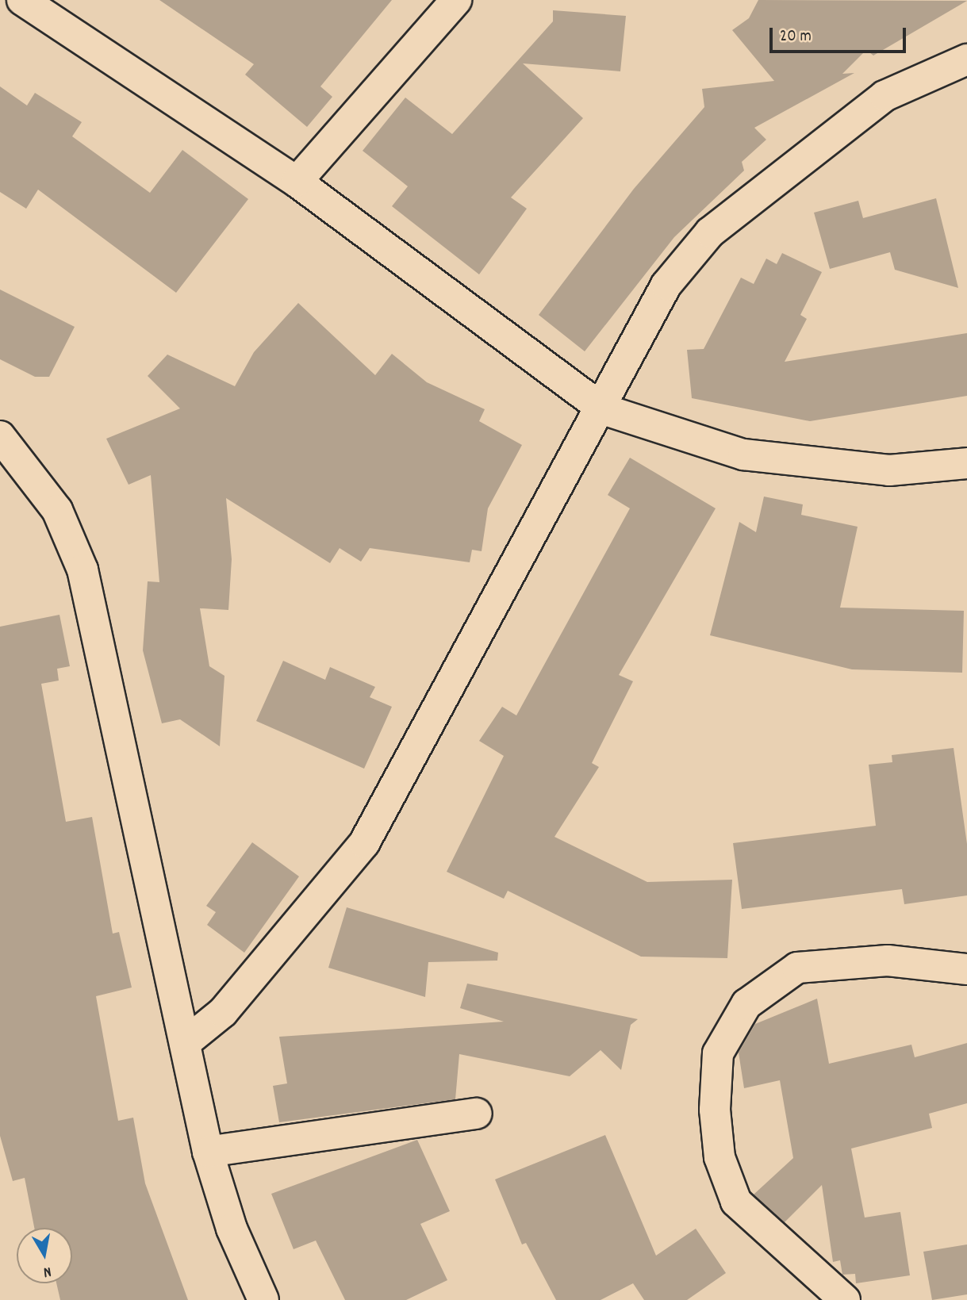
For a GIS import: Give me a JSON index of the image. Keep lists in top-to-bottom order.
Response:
{
  "scale_bar": "20 m",
  "north": "bottom"
}
